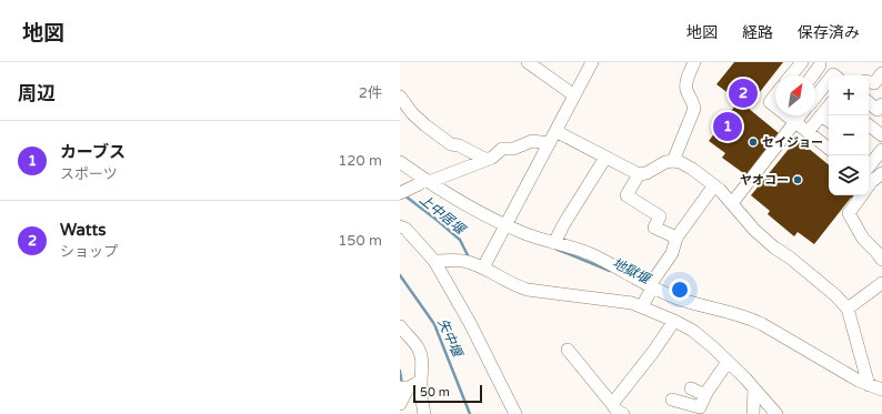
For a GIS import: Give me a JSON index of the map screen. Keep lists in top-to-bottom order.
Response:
{
  "water": ["上中居堰", "地獄堰", "矢中堰"],
  "places": ["セイジョー", "ヤオコー"],
  "scale_bar": "50 m",
  "north": "top right",
  "page": {
    "header": "地図",
    "nav": ["地図", "経路", "保存済み"],
    "heading": ["周辺", "2件"],
    "map_buttons": ["+", "−"],
    "pins": ["2", "1"],
    "list": [
      {
        "mark": "1",
        "name": "カーブス",
        "note": "スポーツ",
        "value": "120 m"
      },
      {
        "mark": "2",
        "name": "Watts",
        "note": "ショップ",
        "value": "150 m"
      }
    ],
    "scale": "50 m"
  }
}
